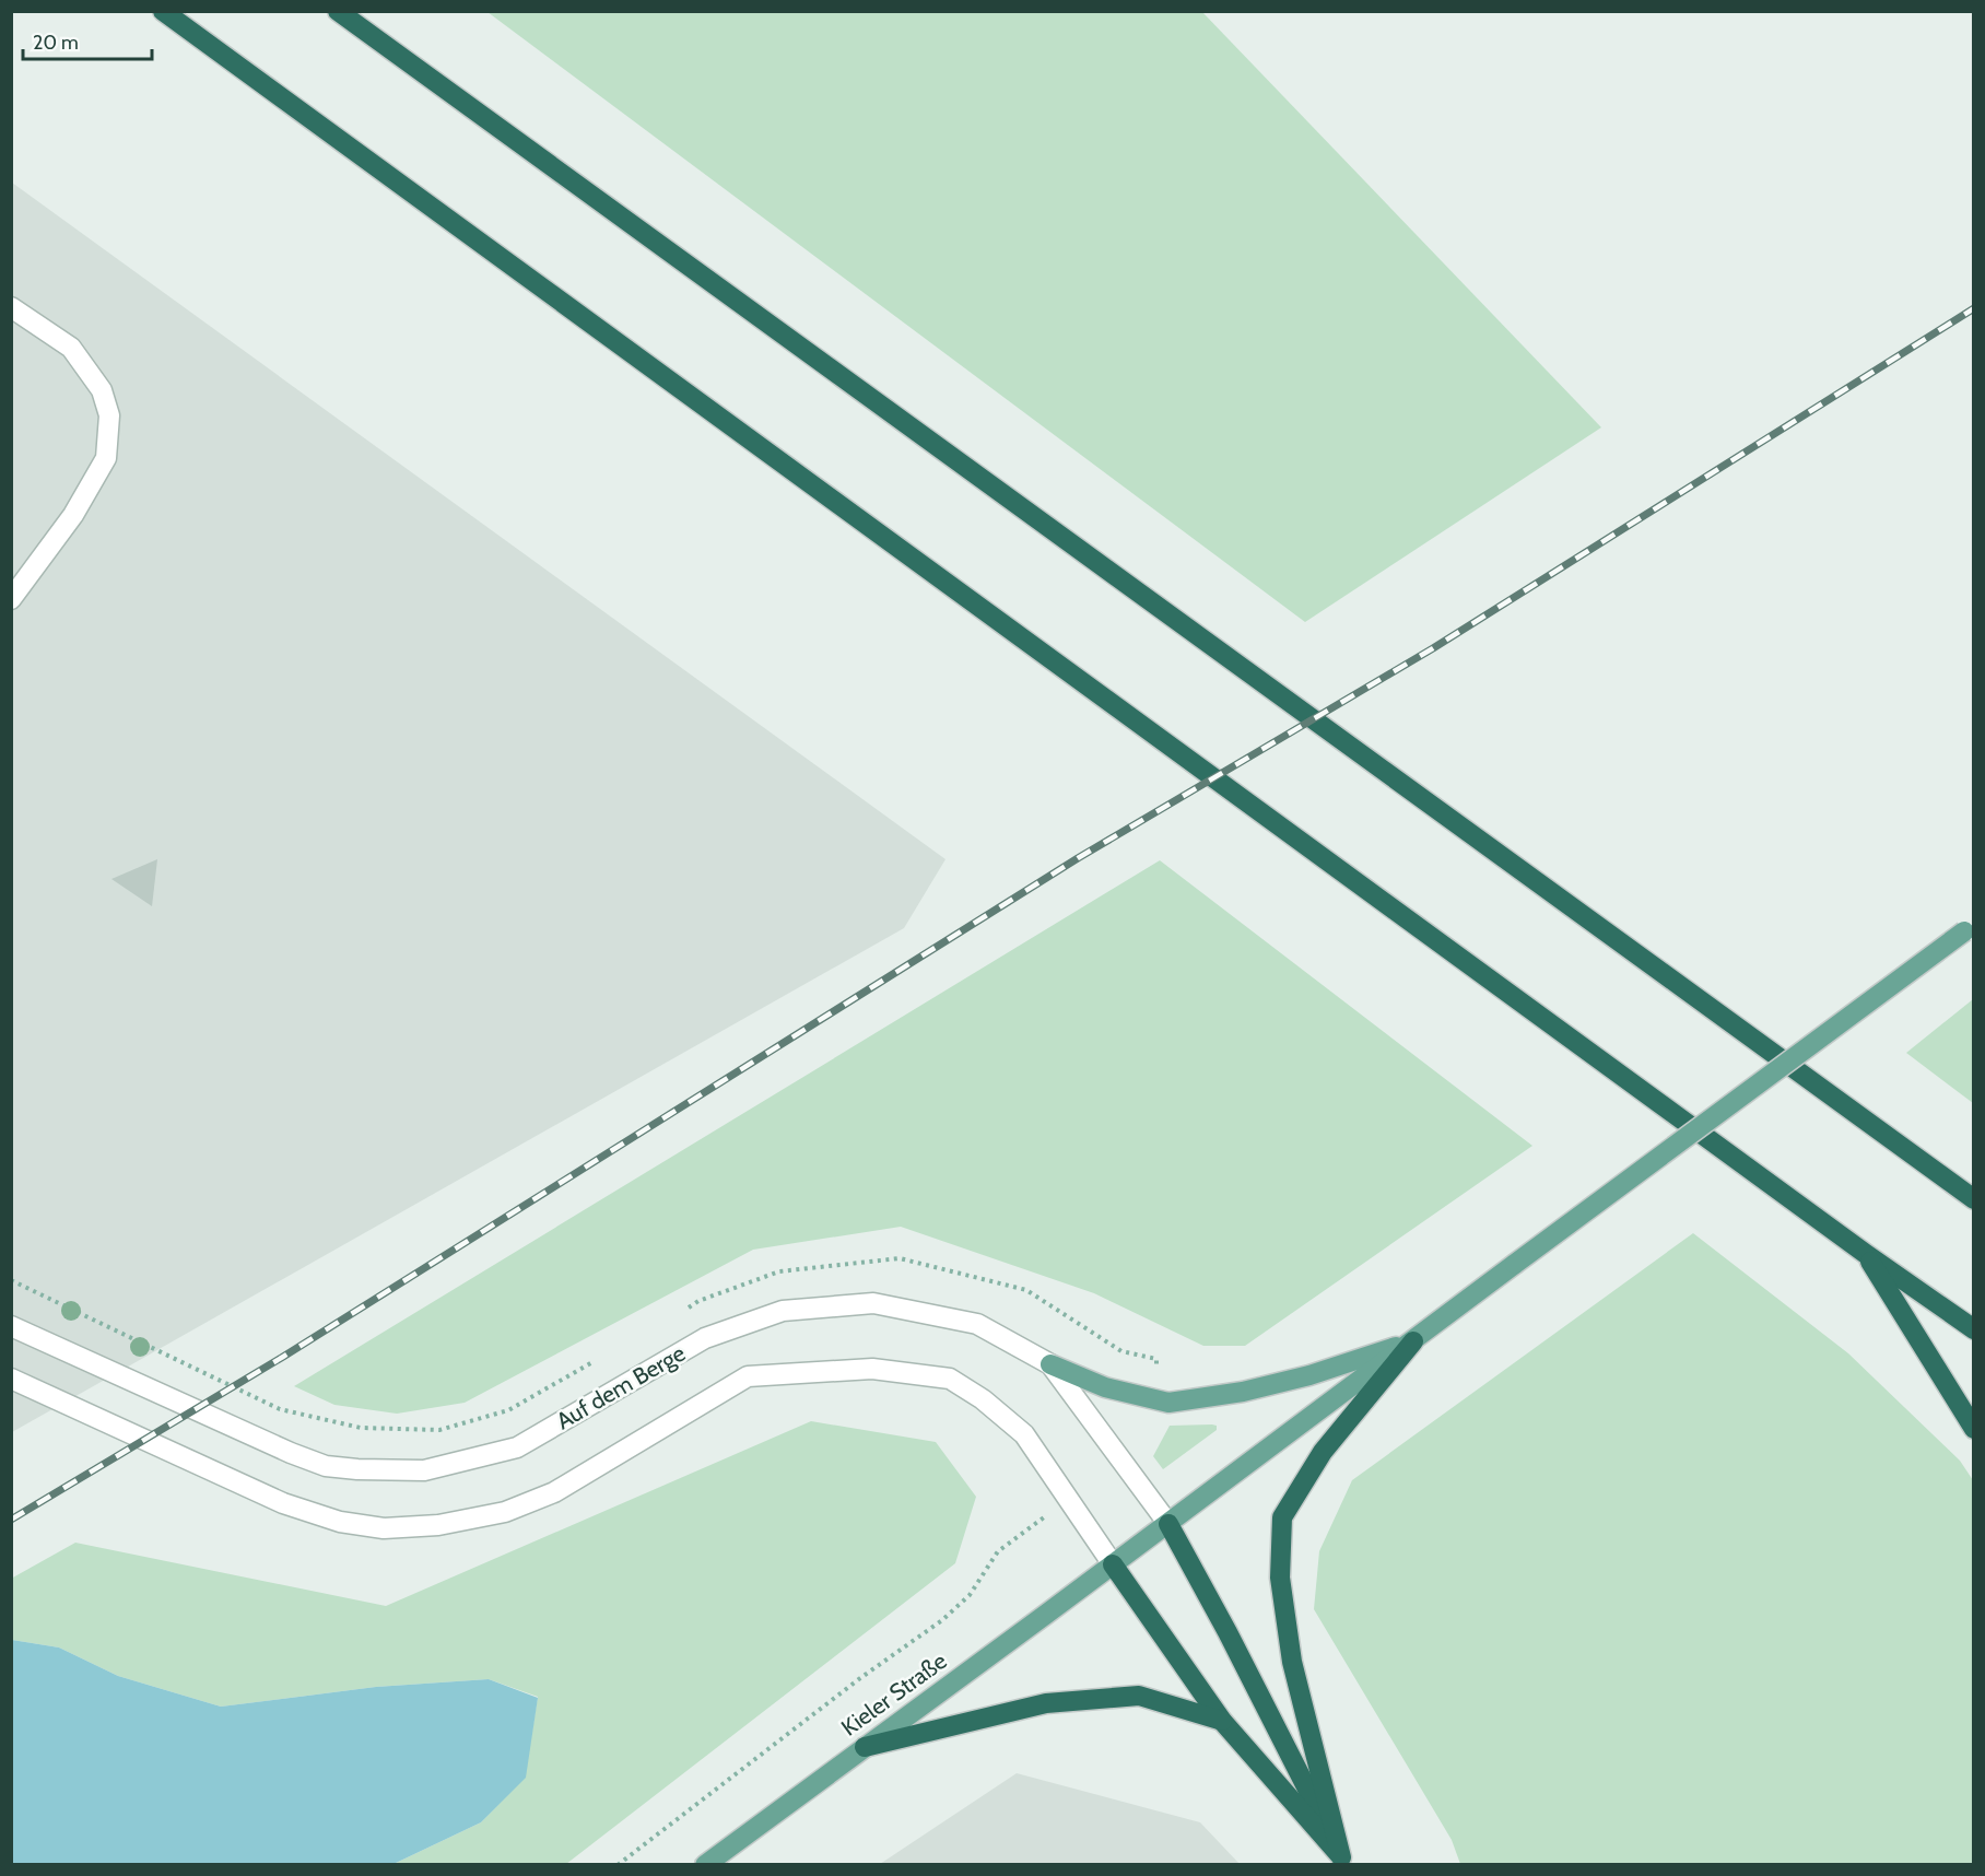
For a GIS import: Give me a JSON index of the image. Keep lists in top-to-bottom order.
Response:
{
  "streets": {
    "main road": ["Kieler Straße"],
    "street": ["Auf dem Berge"]
  },
  "crossings": [
    ["Auf dem Berge", "Kieler Straße"]
  ],
  "scale_bar": "20 m"
}
